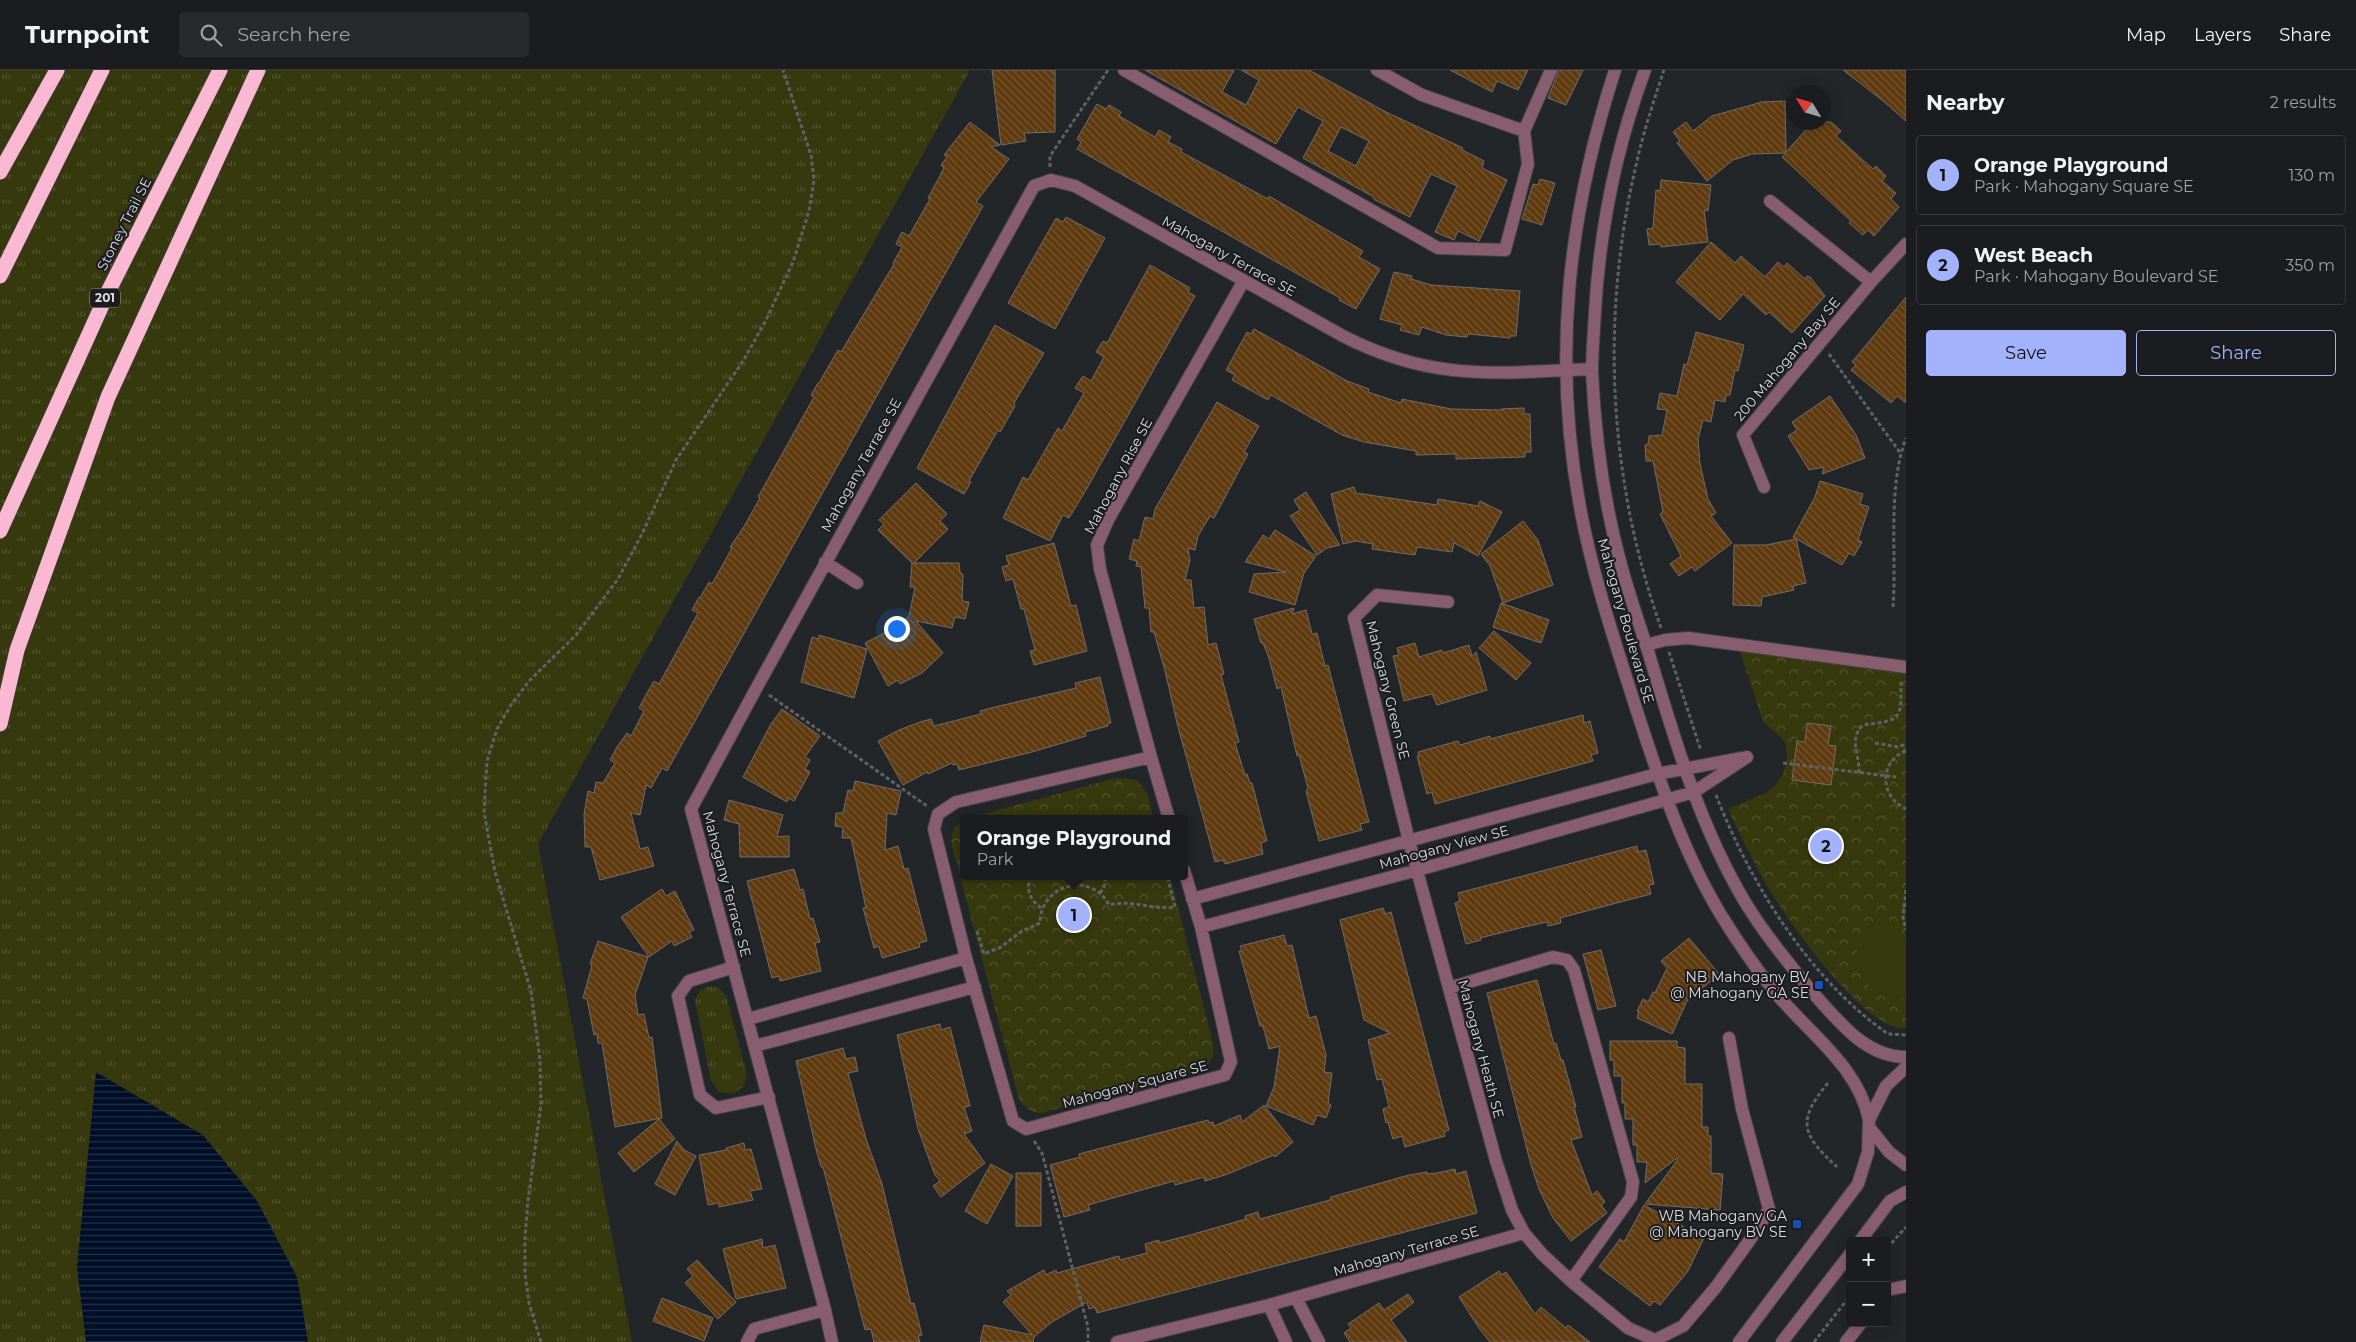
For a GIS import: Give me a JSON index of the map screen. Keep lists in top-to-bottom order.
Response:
{
  "streets": {
    "highway": ["Stoney Trail SE", "201"],
    "street": [
      "Mahogany Terrace SE",
      "200 Mahogany Bay SE",
      "Mahogany Rise SE",
      "Mahogany Boulevard SE",
      "Mahogany Green SE",
      "Mahogany View SE",
      "Mahogany Heath SE",
      "Mahogany Square SE"
    ]
  },
  "crossings": [
    ["Mahogany Terrace SE", "Mahogany Rise SE"],
    ["Mahogany Terrace SE", "Mahogany Boulevard SE"],
    ["Mahogany Terrace SE", "Mahogany Heath SE"],
    ["Mahogany Boulevard SE", "Mahogany View SE"],
    ["Mahogany Green SE", "Mahogany View SE"],
    ["Mahogany Green SE", "Mahogany Heath SE"],
    ["Mahogany View SE", "Mahogany Heath SE"],
    ["Mahogany View SE", "Mahogany Square SE"]
  ],
  "places": {
    "transit": ["NB Mahogany BV @ Mahogany GA SE", "WB Mahogany GA @ Mahogany BV SE"]
  },
  "north": "top left",
  "page": {
    "header": "Turnpoint",
    "search": "Search here",
    "nav": ["Map", "Layers", "Share"],
    "heading": ["Nearby", "2 results"],
    "list": [
      {
        "mark": "1",
        "name": "Orange Playground",
        "note": "Park · Mahogany Square SE",
        "value": "130 m"
      },
      {
        "mark": "2",
        "name": "West Beach",
        "note": "Park · Mahogany Boulevard SE",
        "value": "350 m"
      }
    ],
    "buttons": ["Save", "Share"],
    "popup": ["Orange Playground", "Park"],
    "pins": ["2", "1"],
    "map_buttons": ["+", "−"]
  }
}
